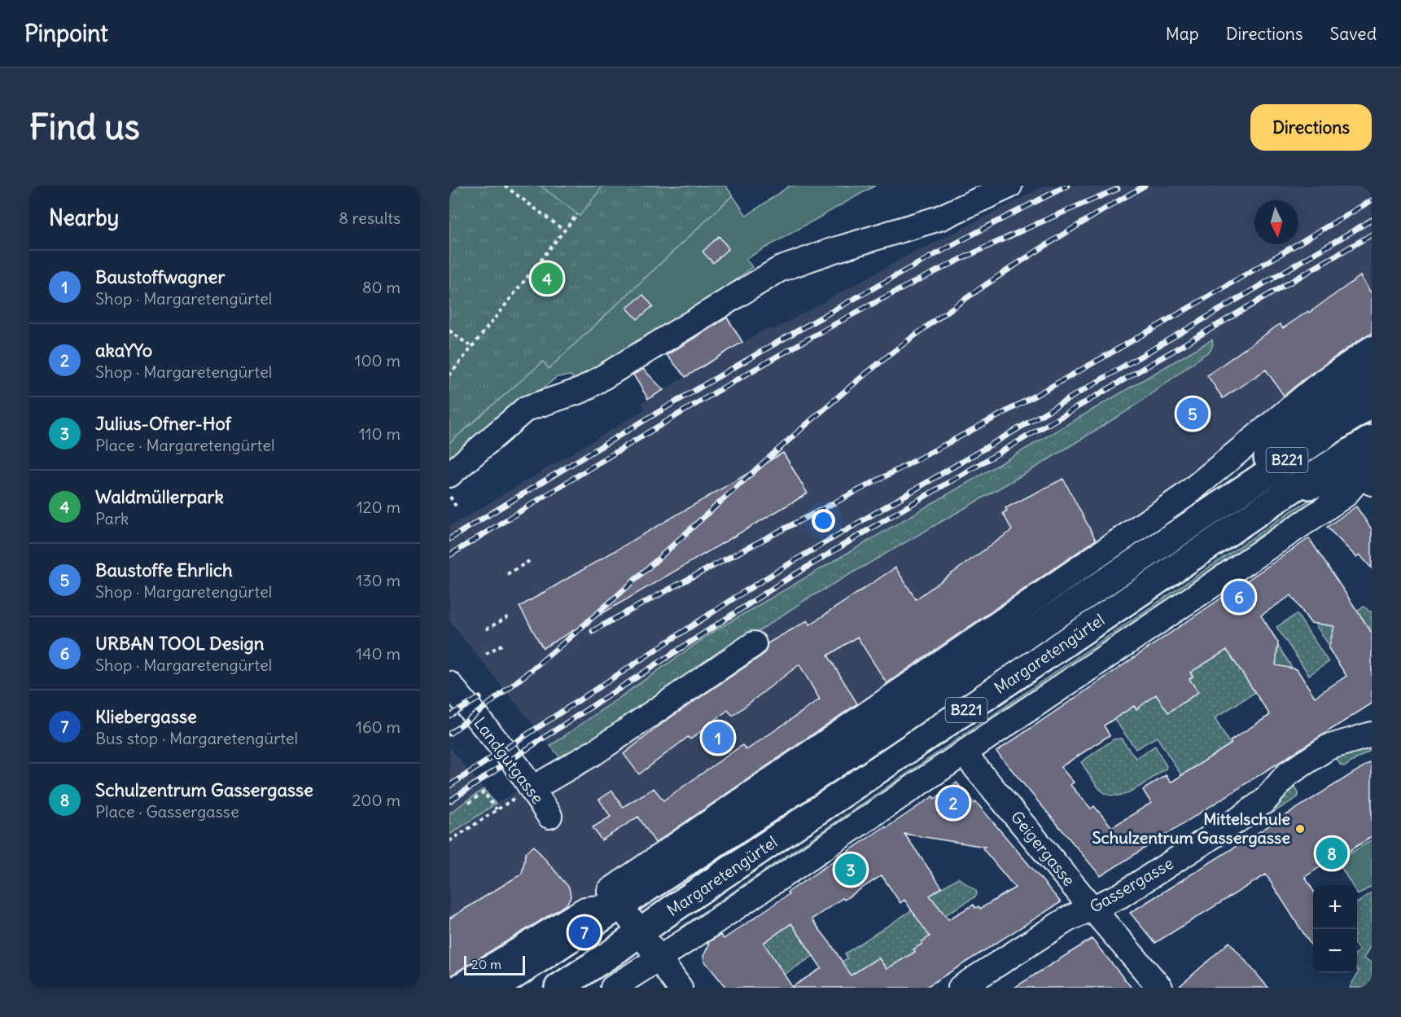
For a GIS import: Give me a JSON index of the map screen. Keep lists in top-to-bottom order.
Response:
{
  "streets": {
    "main road": ["B221", "Margaretengürtel"],
    "street": ["Landgutgasse", "Geigergasse", "Gassergasse"]
  },
  "crossings": [
    ["B221", "Margaretengürtel"],
    ["Margaretengürtel", "Geigergasse"],
    ["Geigergasse", "Gassergasse"]
  ],
  "places": ["Mittelschule Schulzentrum Gassergasse"],
  "scale_bar": "20 m",
  "north": "bottom",
  "page": {
    "header": "Pinpoint",
    "nav": ["Map", "Directions", "Saved"],
    "buttons": "Directions",
    "title": "Find us",
    "heading": ["Nearby", "8 results"],
    "list": [
      {
        "mark": "1",
        "name": "Baustoffwagner",
        "note": "Shop · Margaretengürtel",
        "value": "80 m"
      },
      {
        "mark": "2",
        "name": "akaYYo",
        "note": "Shop · Margaretengürtel",
        "value": "100 m"
      },
      {
        "mark": "3",
        "name": "Julius-Ofner-Hof",
        "note": "Place · Margaretengürtel",
        "value": "110 m"
      },
      {
        "mark": "4",
        "name": "Waldmüllerpark",
        "note": "Park",
        "value": "120 m"
      },
      {
        "mark": "5",
        "name": "Baustoffe Ehrlich",
        "note": "Shop · Margaretengürtel",
        "value": "130 m"
      },
      {
        "mark": "6",
        "name": "URBAN TOOL Design",
        "note": "Shop · Margaretengürtel",
        "value": "140 m"
      },
      {
        "mark": "7",
        "name": "Kliebergasse",
        "note": "Bus stop · Margaretengürtel",
        "value": "160 m"
      },
      {
        "mark": "8",
        "name": "Schulzentrum Gassergasse",
        "note": "Place · Gassergasse",
        "value": "200 m"
      }
    ],
    "pins": [
      "4",
      "5",
      "6",
      "1",
      "2",
      "8",
      "3",
      "7"
    ],
    "map_buttons": ["+", "−"],
    "scale": "20 m"
  }
}
